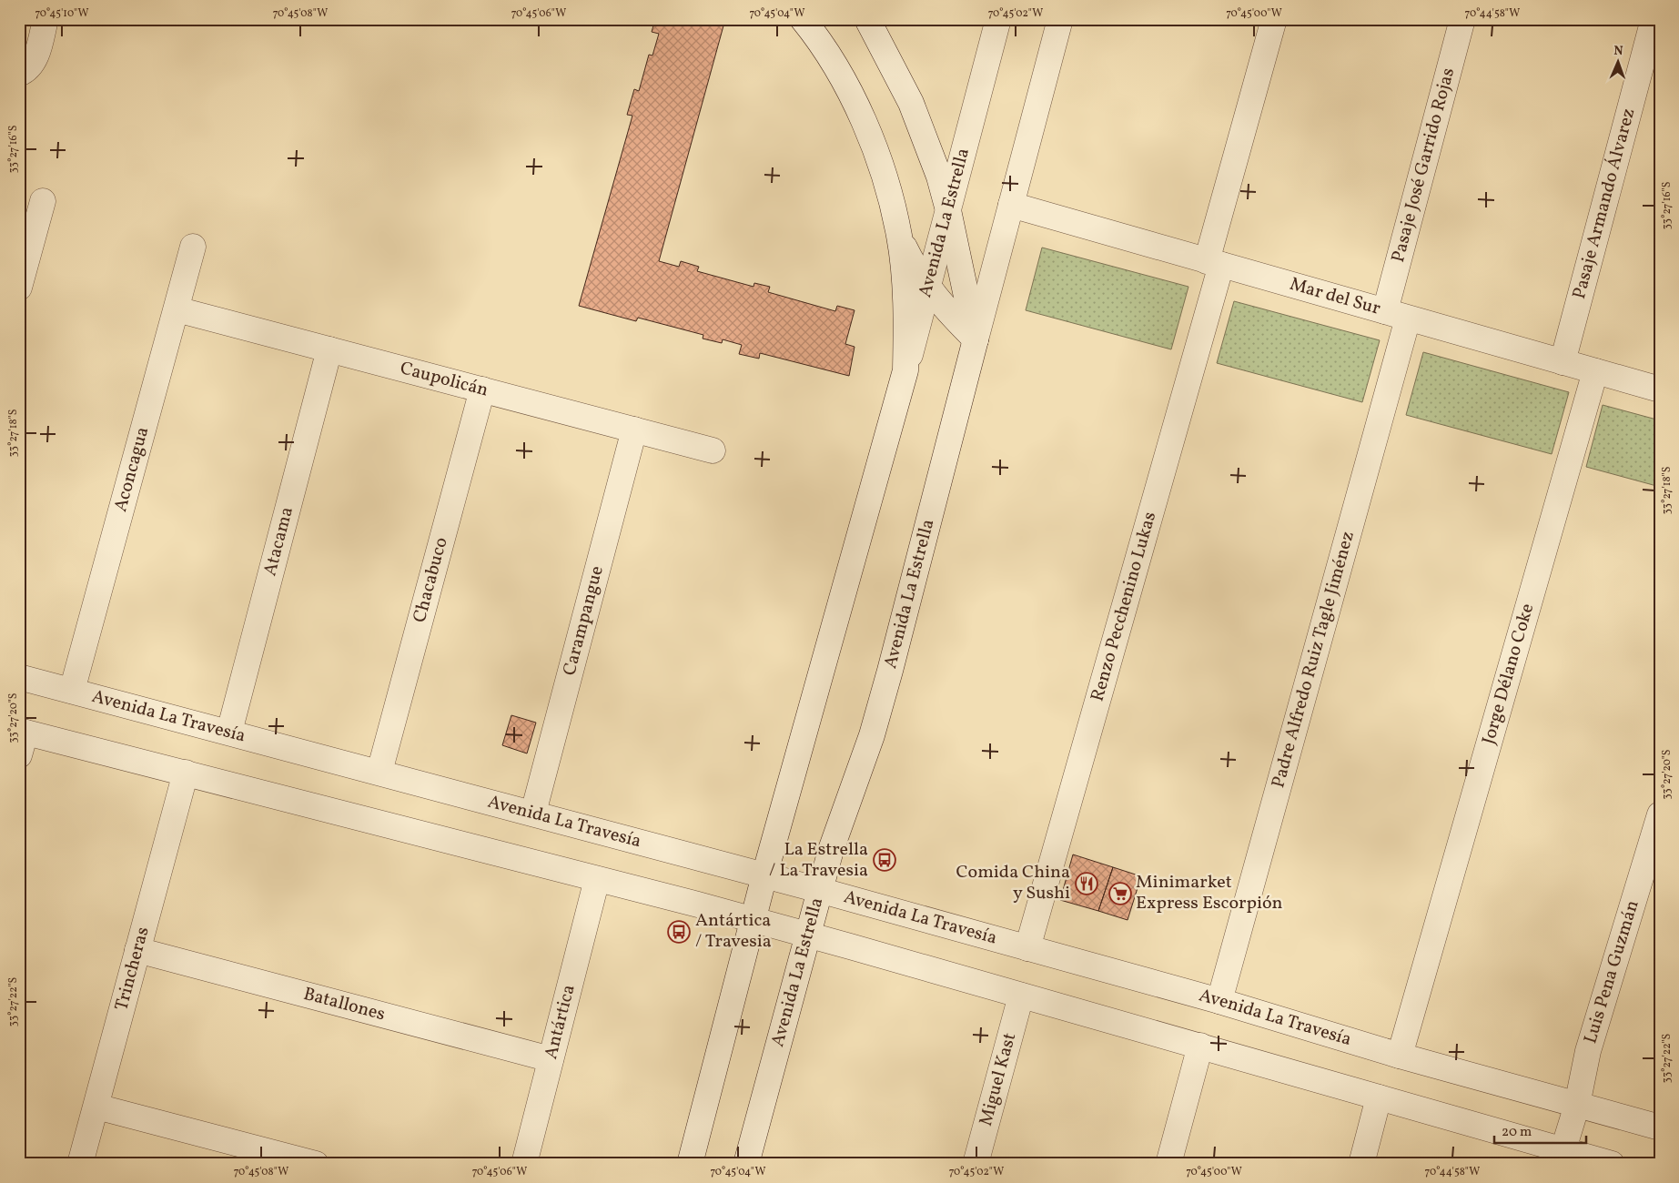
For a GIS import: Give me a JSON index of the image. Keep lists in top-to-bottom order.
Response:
{
  "streets": {
    "street": [
      "Pasaje José Garrido Rojas",
      "Pasaje Armando Álvarez",
      "Avenida La Estrella",
      "Mar del Sur",
      "Caupolicán",
      "Aconcagua",
      "Atacama",
      "Chacabuco",
      "Renzo Pecchenino Lukas",
      "Carampangue",
      "Padre Alfredo Ruiz Tagle Jiménez",
      "Jorge Délano Coke",
      "Avenida La Travesía",
      "Trincheras",
      "Luis Pena Guzmán",
      "Batallones",
      "Antártica",
      "Miguel Kast"
    ]
  },
  "crossings": [
    ["Pasaje José Garrido Rojas", "Mar del Sur"],
    ["Pasaje Armando Álvarez", "Mar del Sur"],
    ["Avenida La Estrella", "Mar del Sur"],
    ["Avenida La Estrella", "Avenida La Travesía"],
    ["Mar del Sur", "Renzo Pecchenino Lukas"],
    ["Mar del Sur", "Padre Alfredo Ruiz Tagle Jiménez"],
    ["Mar del Sur", "Jorge Délano Coke"],
    ["Caupolicán", "Aconcagua"],
    ["Caupolicán", "Atacama"],
    ["Caupolicán", "Chacabuco"],
    ["Caupolicán", "Carampangue"],
    ["Aconcagua", "Avenida La Travesía"],
    ["Atacama", "Avenida La Travesía"],
    ["Chacabuco", "Avenida La Travesía"],
    ["Renzo Pecchenino Lukas", "Avenida La Travesía"],
    ["Carampangue", "Avenida La Travesía"],
    ["Padre Alfredo Ruiz Tagle Jiménez", "Avenida La Travesía"],
    ["Jorge Délano Coke", "Avenida La Travesía"],
    ["Avenida La Travesía", "Luis Pena Guzmán"],
    ["Trincheras", "Batallones"],
    ["Batallones", "Antártica"]
  ],
  "places": {
    "bus stop": ["La Estrella / La Travesia", "Antártica / Travesia"],
    "restaurant": ["Comida China y Sushi"],
    "supermarket": ["Minimarket Express Escorpión"]
  },
  "scale_bar": "20 m",
  "north": "top",
  "coordinates": [
    "70°45'10\"W",
    "70°45'08\"W",
    "70°45'06\"W",
    "70°45'04\"W",
    "70°45'02\"W",
    "70°45'00\"W",
    "70°44'58\"W",
    "33°27'16\"S",
    "33°27'18\"S",
    "33°27'20\"S",
    "33°27'22\"S"
  ]
}
